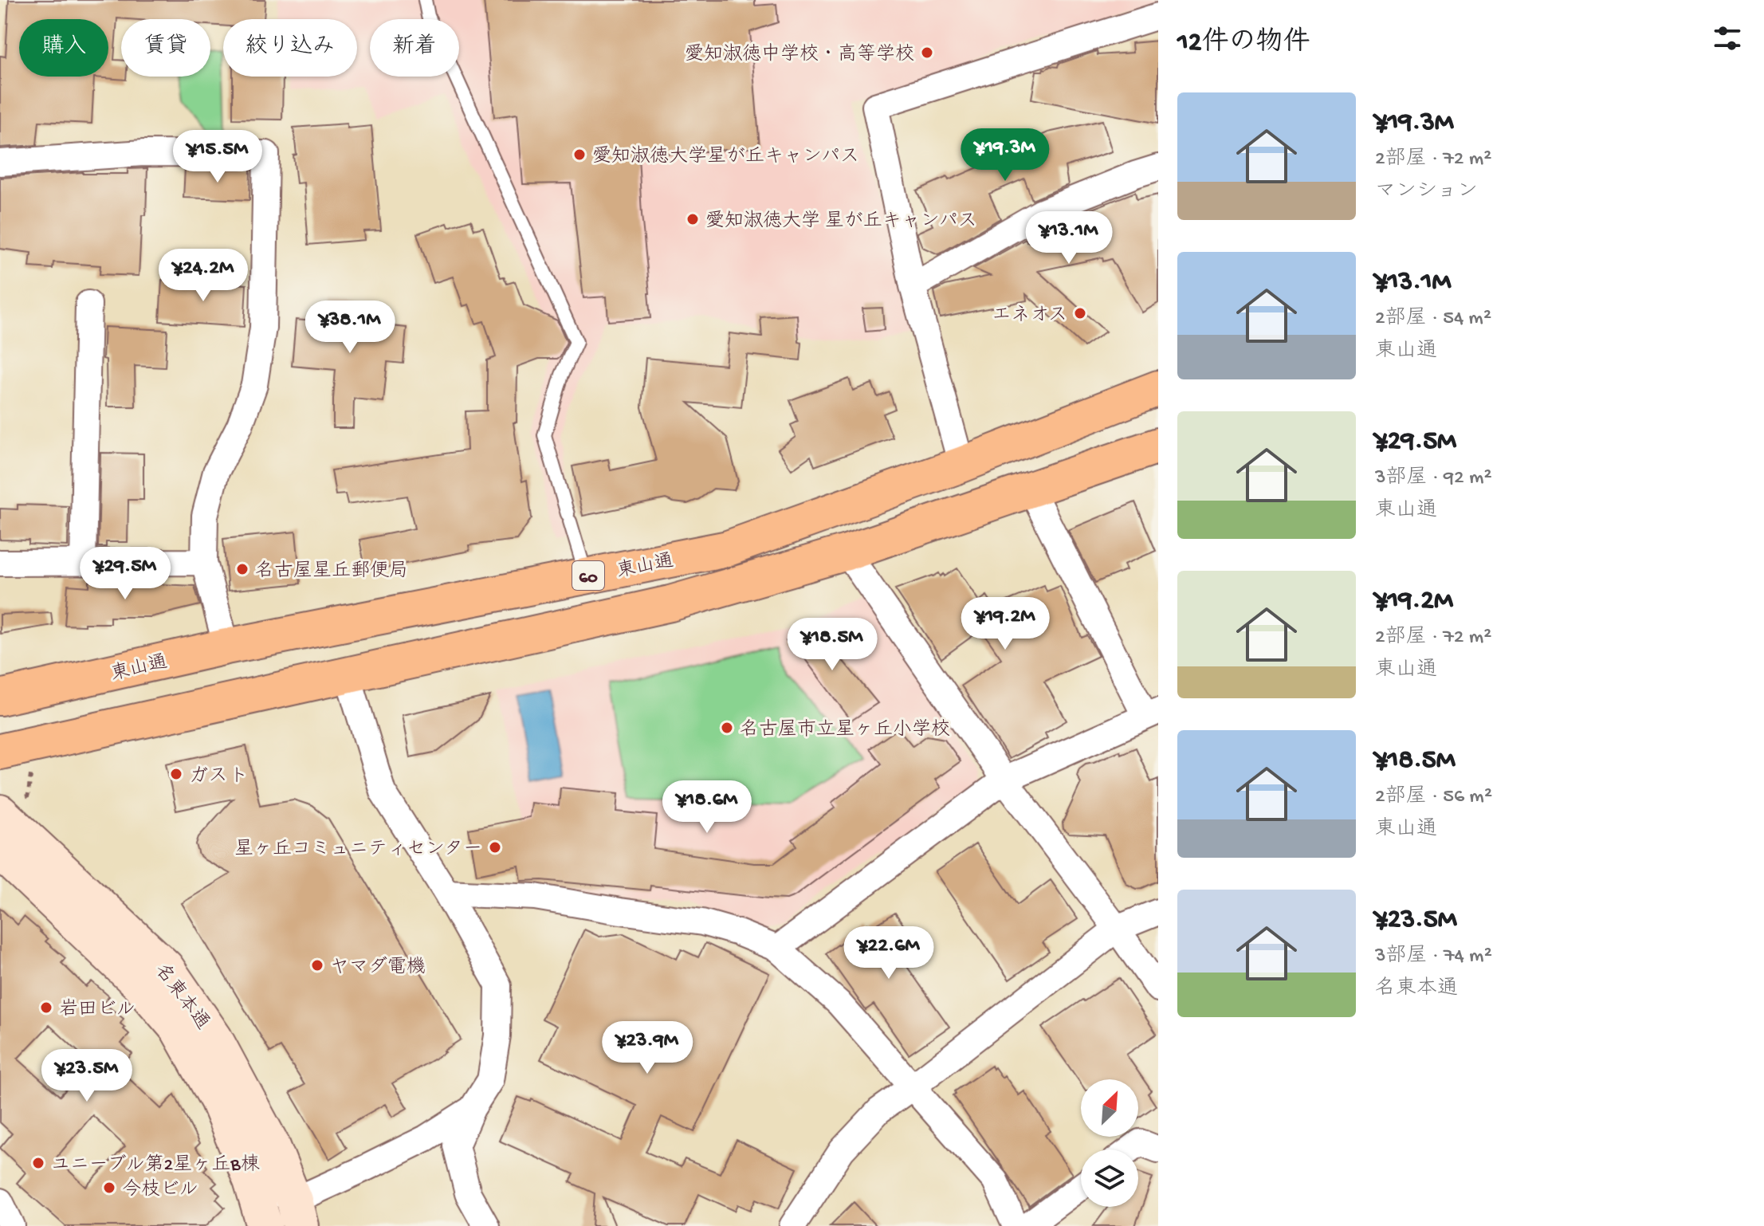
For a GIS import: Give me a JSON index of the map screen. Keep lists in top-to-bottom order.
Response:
{
  "streets": {
    "main road": ["東山通", "60", "名東本通"]
  },
  "places": [
    "愛知淑徳中学校・高等学校",
    "愛知淑徳大学星が丘キャンパス",
    "愛知淑徳大学 星が丘キャンパス",
    "エネオス",
    "名古屋星丘郵便局",
    "名古屋市立星ヶ丘小学校",
    "ガスト",
    "星ヶ丘コミュニティセンター",
    "ヤマダ電機",
    "岩田ビル",
    "ユニーブル第2星ヶ丘B棟",
    "今枝ビル"
  ],
  "north": "top right",
  "page": {
    "heading": "12件の物件",
    "chip": [
      "購入",
      "賃貸",
      "絞り込み",
      "新着"
    ],
    "list": [
      {
        "name": "¥19.3M",
        "note": "2部屋 · 72 m² · マンション"
      },
      {
        "name": "¥13.1M",
        "note": "2部屋 · 54 m² · 東山通"
      },
      {
        "name": "¥29.5M",
        "note": "3部屋 · 92 m² · 東山通"
      },
      {
        "name": "¥19.2M",
        "note": "2部屋 · 72 m² · 東山通"
      },
      {
        "name": "¥18.5M",
        "note": "2部屋 · 56 m² · 東山通"
      },
      {
        "name": "¥23.5M",
        "note": "3部屋 · 74 m² · 名東本通"
      }
    ],
    "price": [
      "¥19.3M",
      "¥15.5M",
      "¥13.1M",
      "¥24.2M",
      "¥38.1M",
      "¥29.5M",
      "¥19.2M",
      "¥18.5M",
      "¥18.6M",
      "¥22.6M",
      "¥23.9M",
      "¥23.5M"
    ]
  }
}
